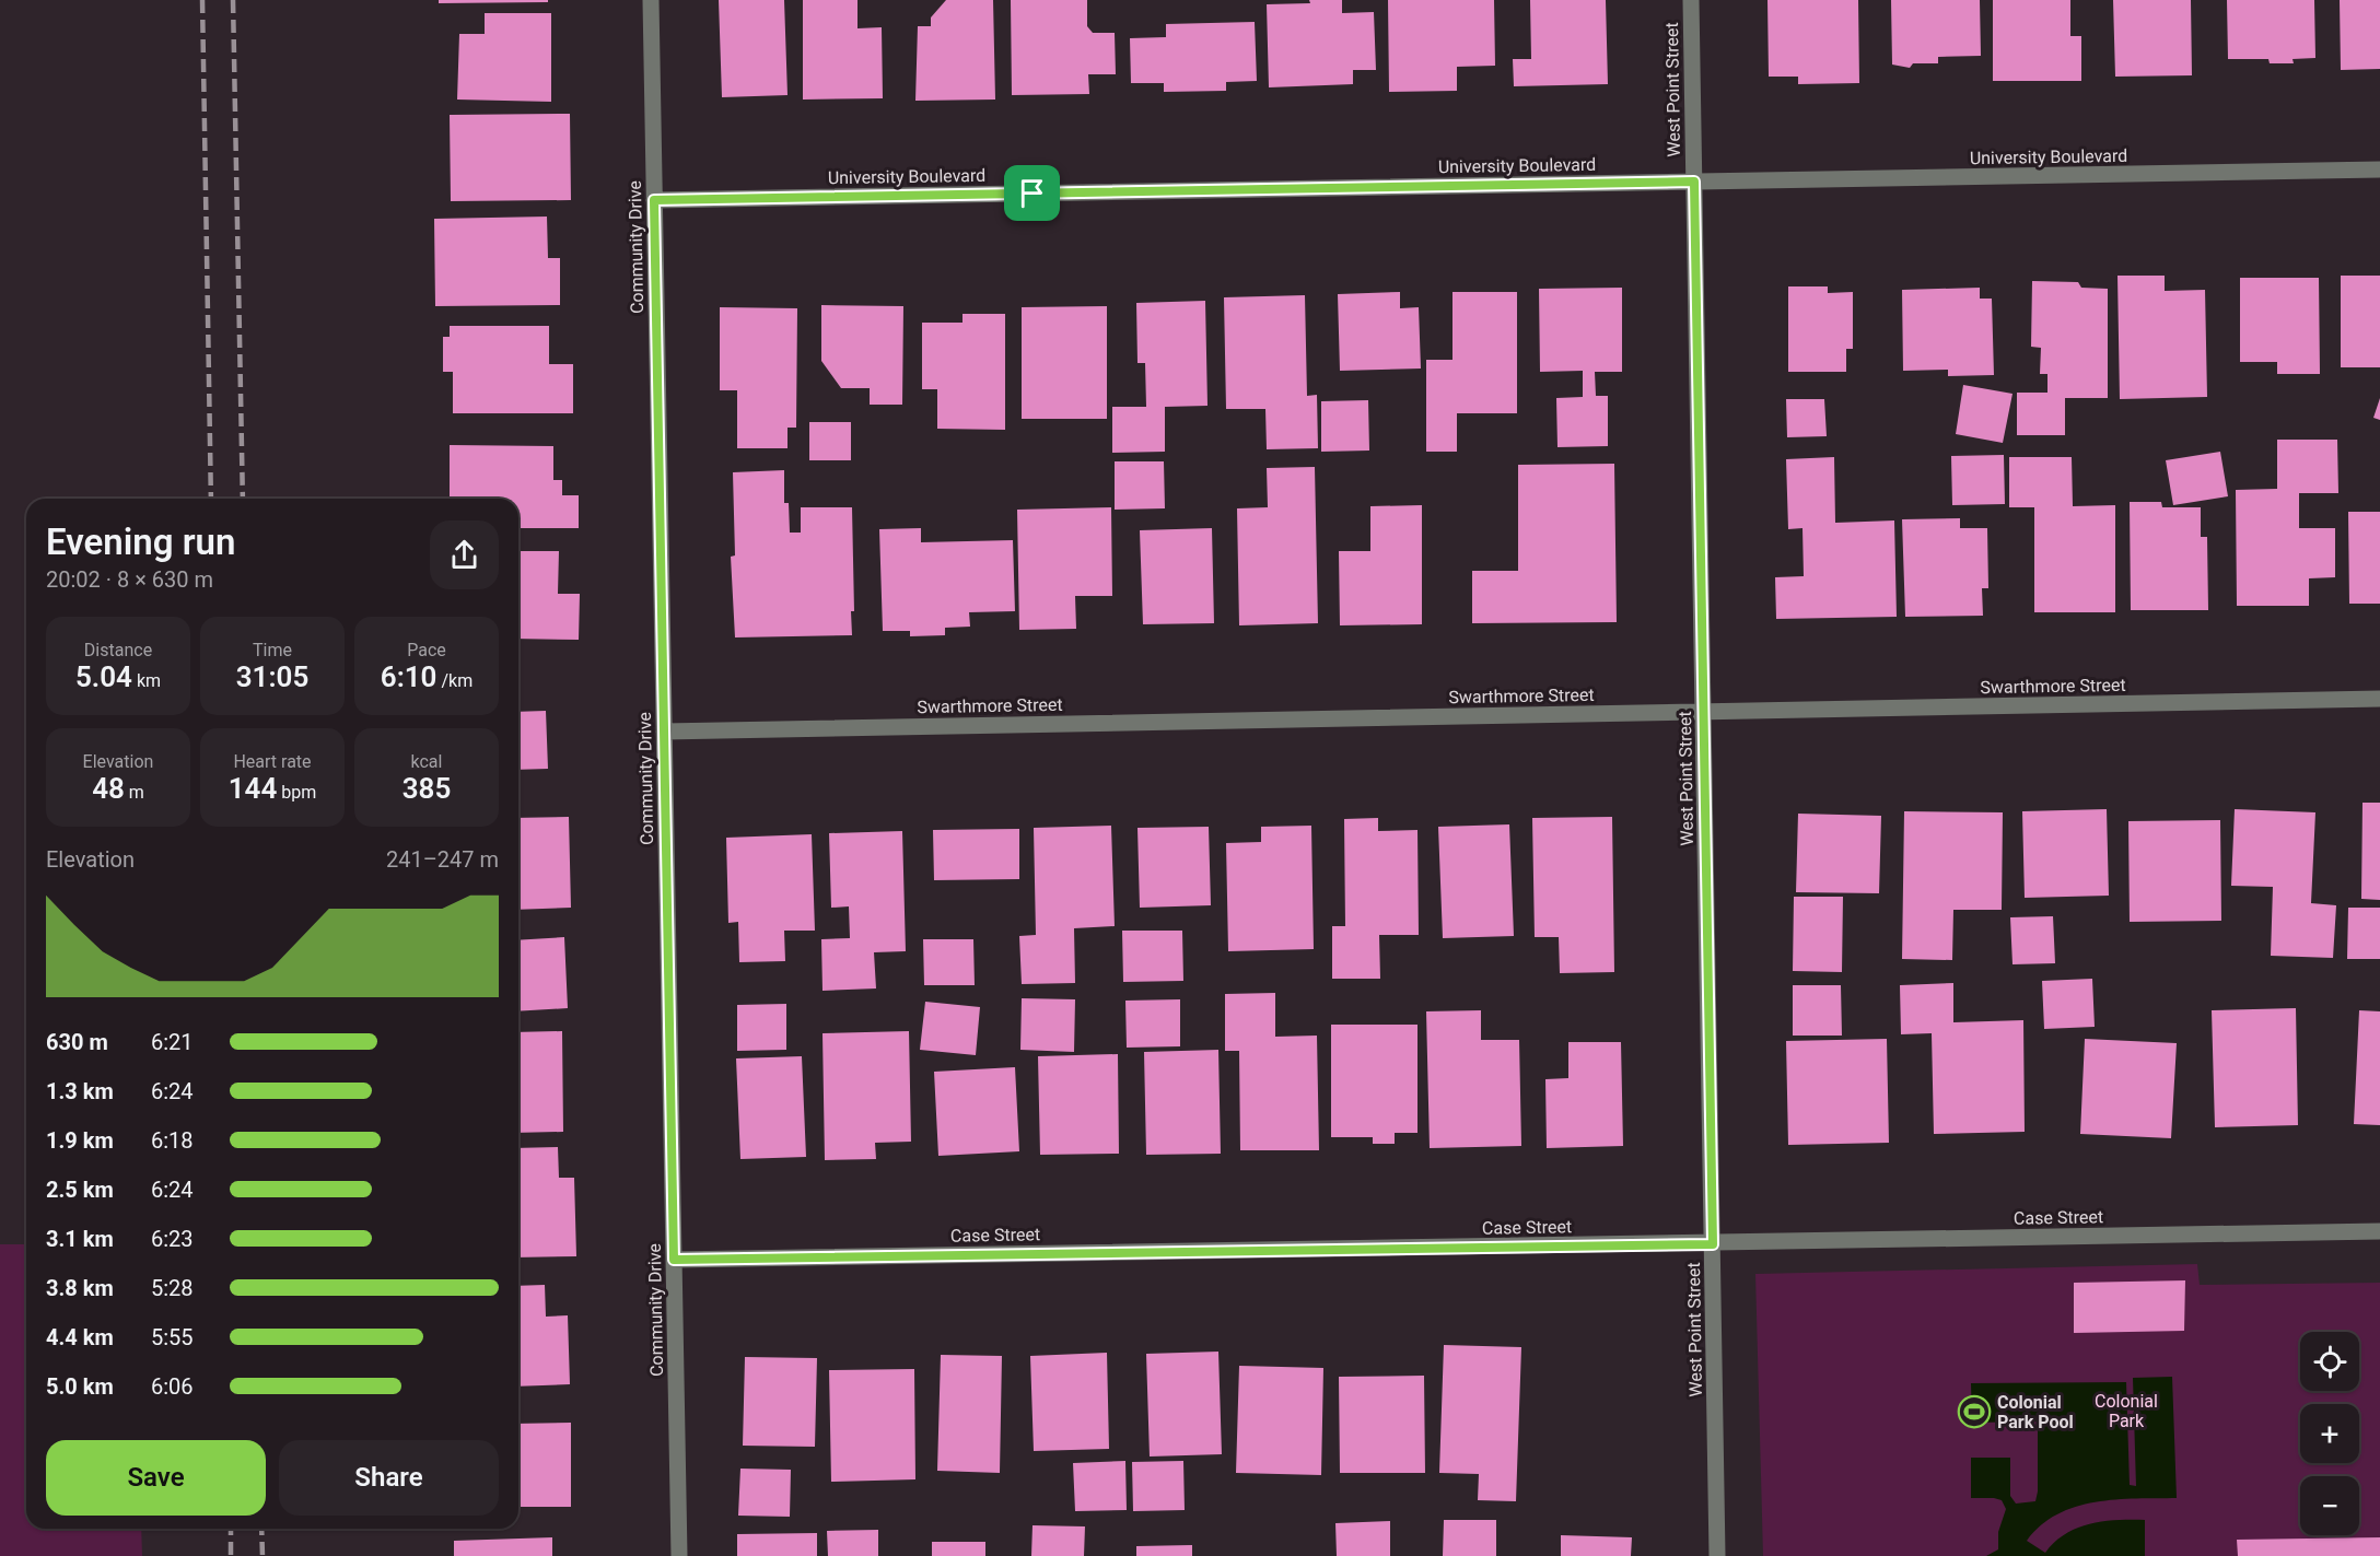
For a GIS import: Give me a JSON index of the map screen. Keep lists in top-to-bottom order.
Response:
{
  "streets": {
    "street": [
      "West Point Street",
      "University Boulevard",
      "Community Drive",
      "Swarthmore Street",
      "Case Street"
    ]
  },
  "crossings": [
    ["West Point Street", "University Boulevard"],
    ["West Point Street", "Swarthmore Street"],
    ["West Point Street", "Case Street"],
    ["University Boulevard", "Community Drive"],
    ["Community Drive", "Swarthmore Street"],
    ["Community Drive", "Case Street"]
  ],
  "parks": ["Colonial Park"],
  "places": {
    "sports": ["Colonial Park Pool"]
  },
  "page": {
    "heading": ["Evening run", "20:02 · 8 × 630 m"],
    "stats": [
      ["Distance", "5.04 km"],
      ["Time", "31:05"],
      ["Pace", "6:10 /km"],
      ["Elevation", "48 m"],
      ["Heart rate", "144 bpm"],
      ["kcal", "385"]
    ],
    "chart": ["Elevation", "241–247 m"],
    "list": [
      {
        "name": "630 m",
        "note": "6:21"
      },
      {
        "name": "1.3 km",
        "note": "6:24"
      },
      {
        "name": "1.9 km",
        "note": "6:18"
      },
      {
        "name": "2.5 km",
        "note": "6:24"
      },
      {
        "name": "3.1 km",
        "note": "6:23"
      },
      {
        "name": "3.8 km",
        "note": "5:28"
      },
      {
        "name": "4.4 km",
        "note": "5:55"
      },
      {
        "name": "5.0 km",
        "note": "6:06"
      }
    ],
    "map_buttons": ["+", "−"],
    "buttons": ["Save", "Share"]
  }
}
